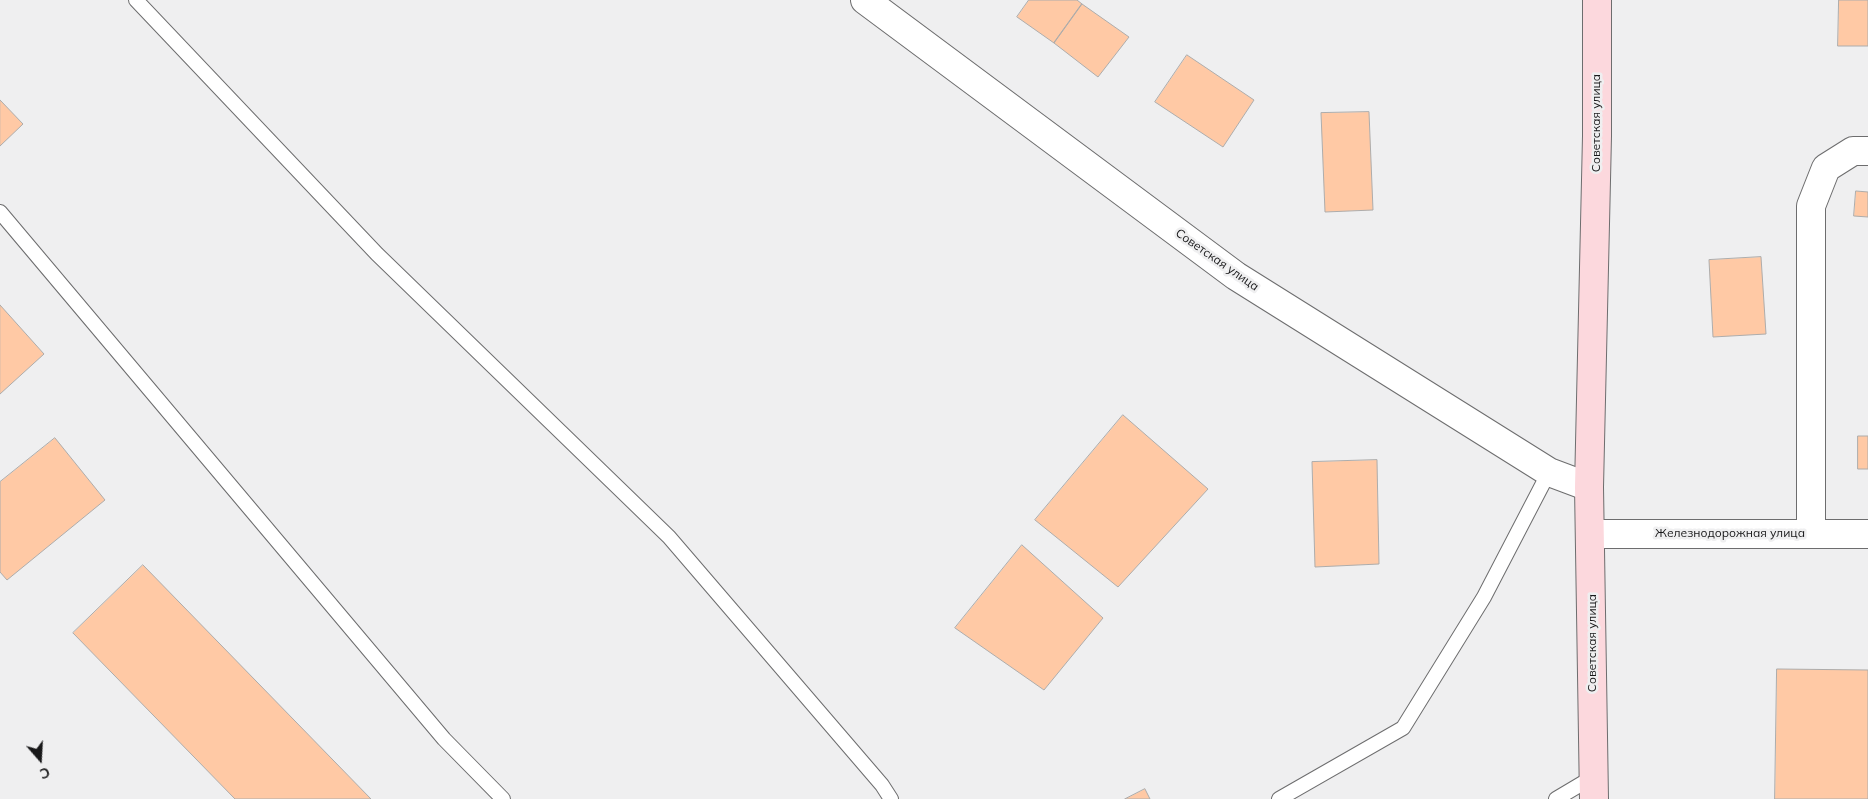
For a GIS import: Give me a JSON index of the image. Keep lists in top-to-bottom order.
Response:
{
  "streets": {
    "main road": ["Советская улица"],
    "street": ["Железнодорожная улица"]
  },
  "crossings": [
    ["Советская улица", "Железнодорожная улица"]
  ],
  "north": "bottom"
}
